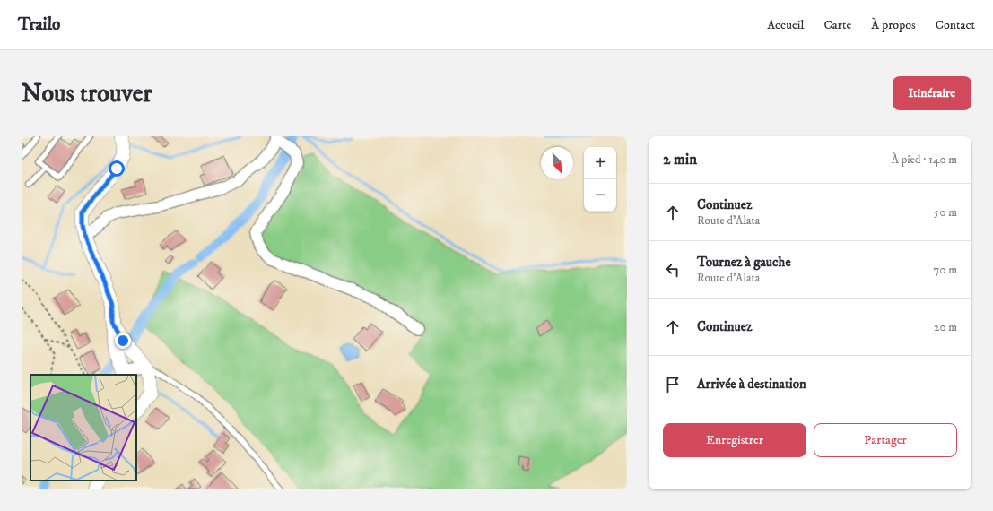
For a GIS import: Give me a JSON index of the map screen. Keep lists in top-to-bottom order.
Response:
{
  "north": "bottom right",
  "page": {
    "header": "Trailo",
    "nav": [
      "Accueil",
      "Carte",
      "À propos",
      "Contact"
    ],
    "buttons": [
      "Itinéraire",
      ["Enregistrer", "Partager"]
    ],
    "title": "Nous trouver",
    "heading": ["2 min", "À pied · 140 m"],
    "map_buttons": ["+", "−"],
    "list": [
      ["Continuez", "Route d'Alata", "50 m"],
      ["Tournez à gauche", "Route d'Alata", "70 m"],
      ["Continuez", "20 m"],
      "Arrivée à destination"
    ]
  }
}
